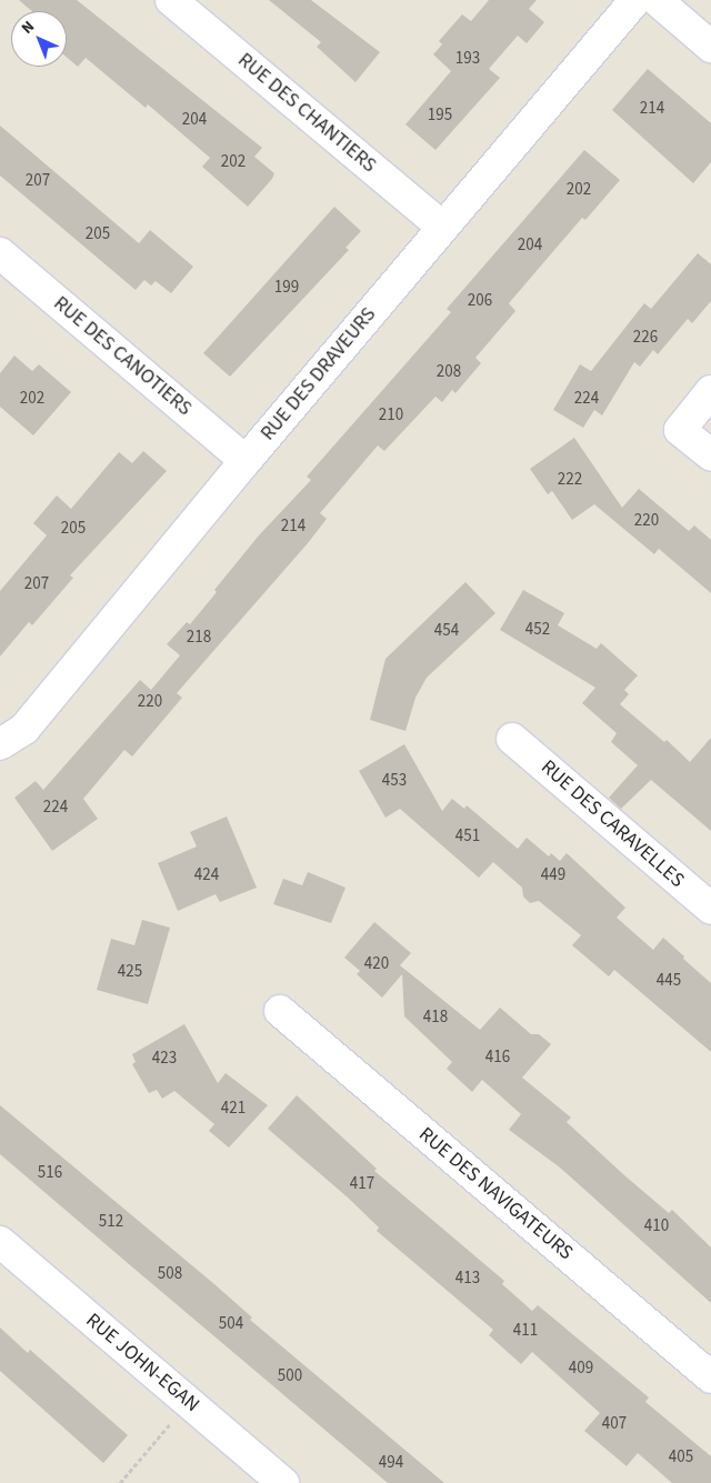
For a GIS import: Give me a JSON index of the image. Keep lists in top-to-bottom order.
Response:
{
  "streets": {
    "street": [
      "RUE DES CHANTIERS",
      "RUE DES CANOTIERS",
      "RUE DES DRAVEURS",
      "RUE DES CARAVELLES",
      "RUE DES NAVIGATEURS",
      "RUE JOHN-EGAN"
    ]
  },
  "crossings": [
    ["RUE DES CHANTIERS", "RUE DES DRAVEURS"],
    ["RUE DES CANOTIERS", "RUE DES DRAVEURS"]
  ],
  "house_numbers": [
    "193",
    "214",
    "195",
    "204",
    "202",
    "207",
    "202",
    "205",
    "204",
    "199",
    "206",
    "226",
    "208",
    "202",
    "224",
    "210",
    "222",
    "220",
    "214",
    "205",
    "207",
    "452",
    "454",
    "218",
    "220",
    "453",
    "224",
    "451",
    "424",
    "449",
    "420",
    "425",
    "445",
    "418",
    "416",
    "423",
    "421",
    "516",
    "417",
    "512",
    "410",
    "508",
    "413",
    "504",
    "411",
    "409",
    "500",
    "407",
    "405",
    "494"
  ],
  "north": "top left"
}
